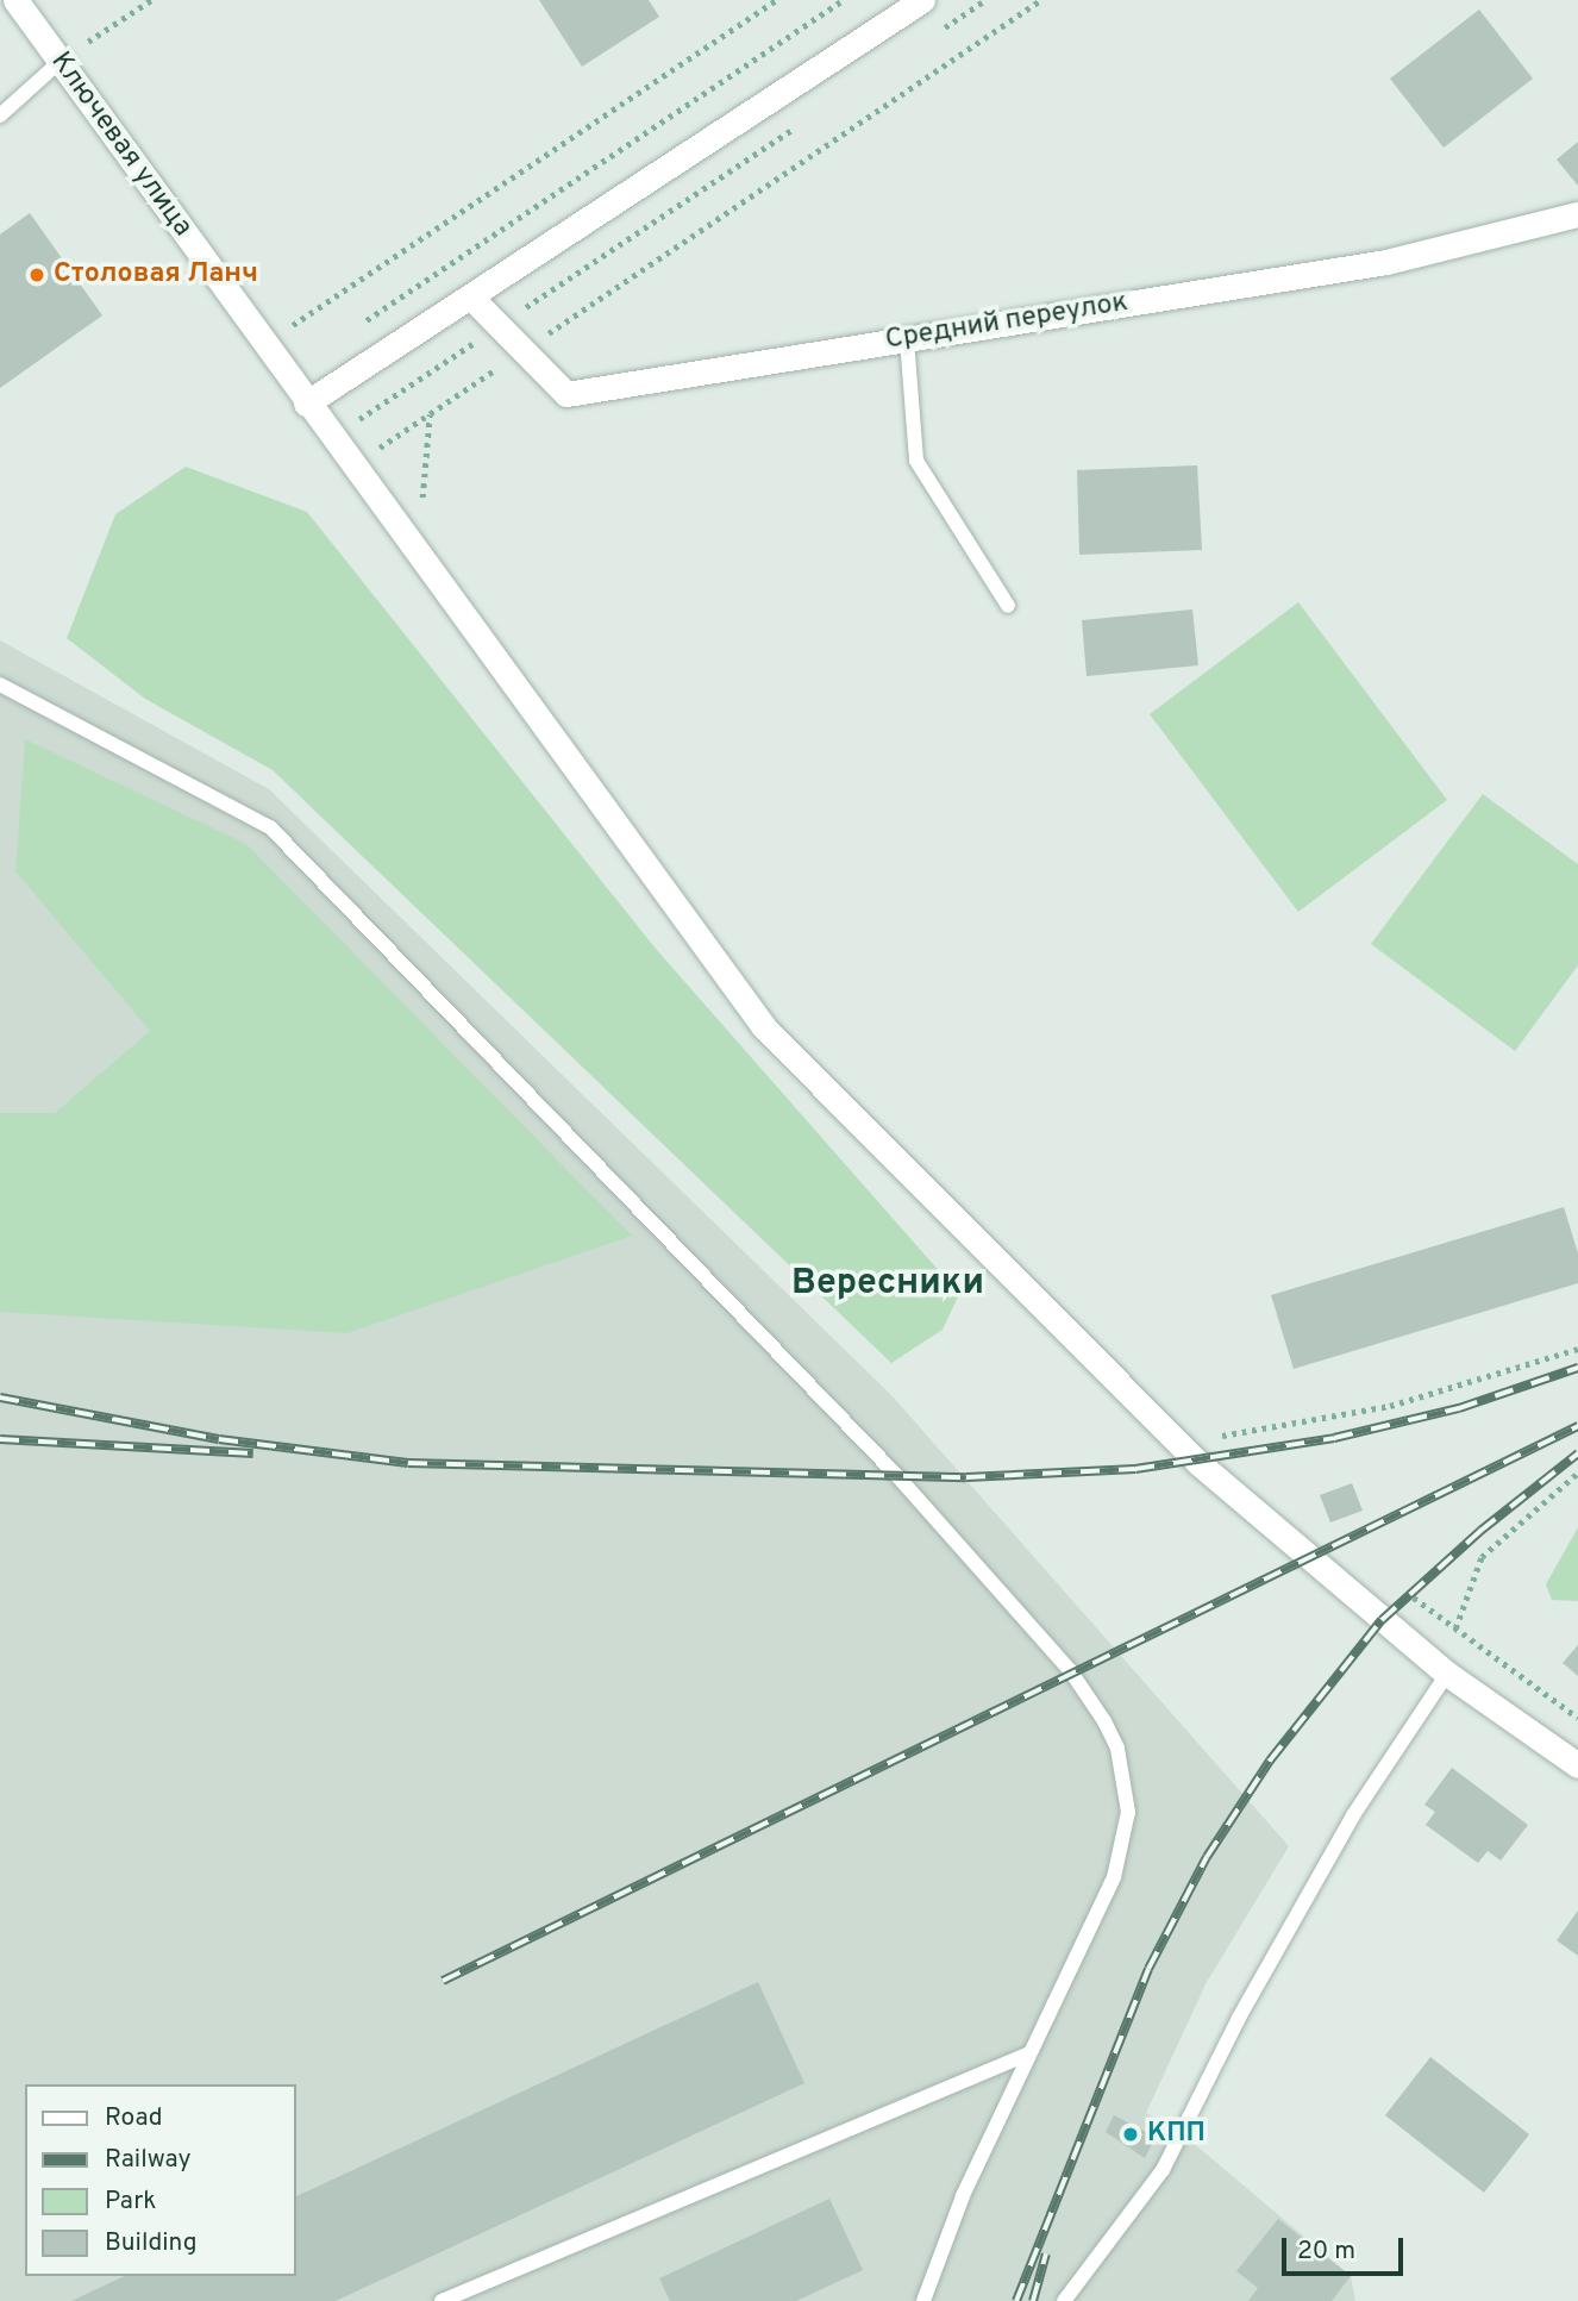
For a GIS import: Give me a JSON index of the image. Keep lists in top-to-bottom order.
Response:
{
  "streets": {
    "street": ["Ключевая улица", "Средний переулок"]
  },
  "districts": ["Вересники"],
  "places": ["Столовая Ланч", "КПП"],
  "legend": [
    "Road",
    "Railway",
    "Park",
    "Building"
  ],
  "scale_bar": "20 m"
}
